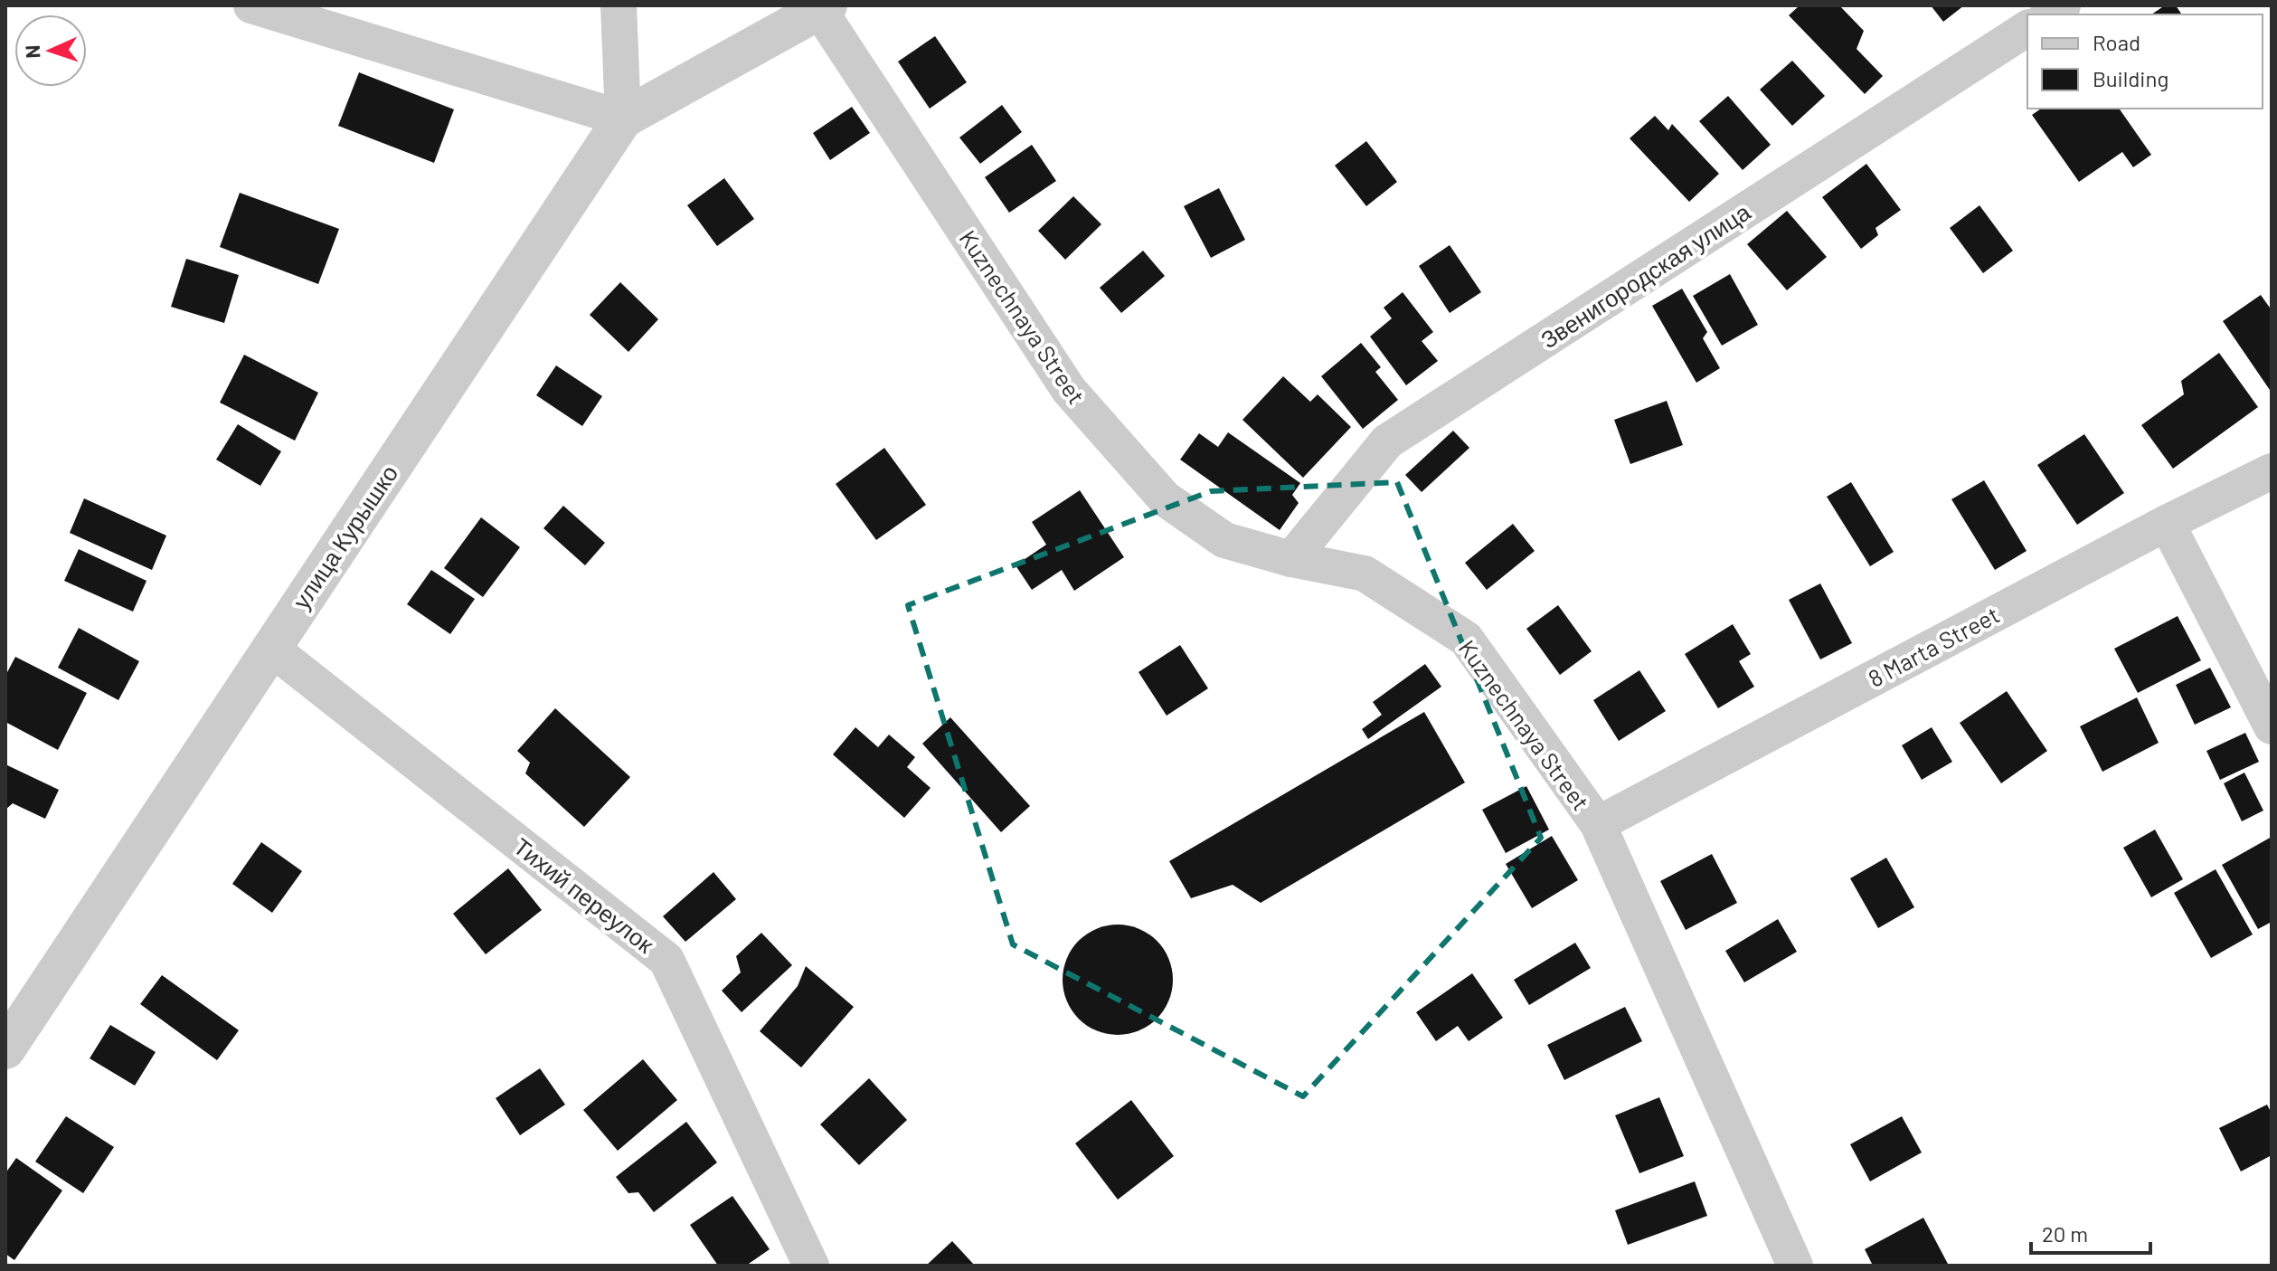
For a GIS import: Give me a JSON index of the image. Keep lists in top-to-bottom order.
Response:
{
  "streets": {
    "street": [
      "Звенигородская улица",
      "Kuznechnaya Street",
      "улица Курышко",
      "8 Marta Street",
      "Тихий переулок"
    ]
  },
  "crossings": [
    ["Звенигородская улица", "Kuznechnaya Street"],
    ["Kuznechnaya Street", "8 Marta Street"],
    ["улица Курышко", "Тихий переулок"]
  ],
  "legend": ["Road", "Building"],
  "scale_bar": "20 m",
  "north": "left"
}
